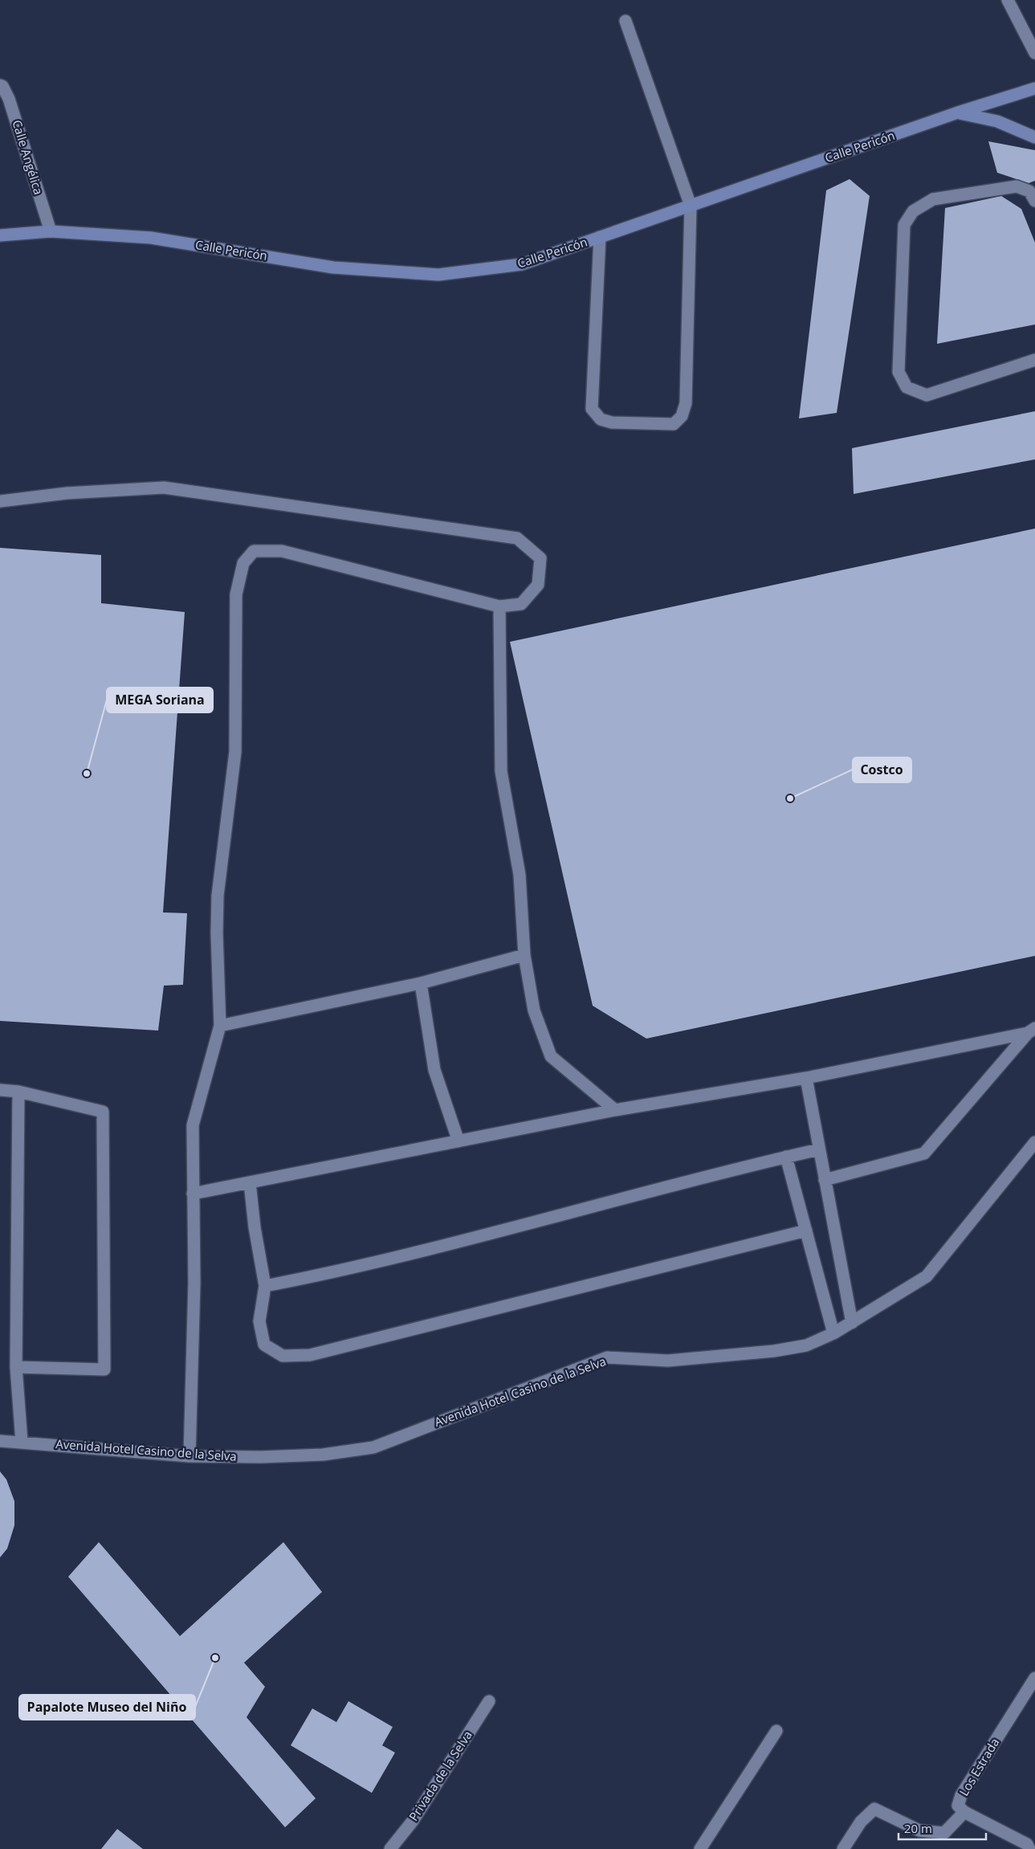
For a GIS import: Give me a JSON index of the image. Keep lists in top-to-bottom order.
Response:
{
  "streets": {
    "street": [
      "Calle Pericón",
      "Calle Angélica",
      "Avenida Hotel Casino de la Selva",
      "Los Estrada",
      "Privada de la Selva"
    ]
  },
  "crossings": [
    ["Calle Pericón", "Calle Angélica"]
  ],
  "places": ["MEGA Soriana", "Costco", "Papalote Museo del Niño"],
  "scale_bar": "20 m"
}
